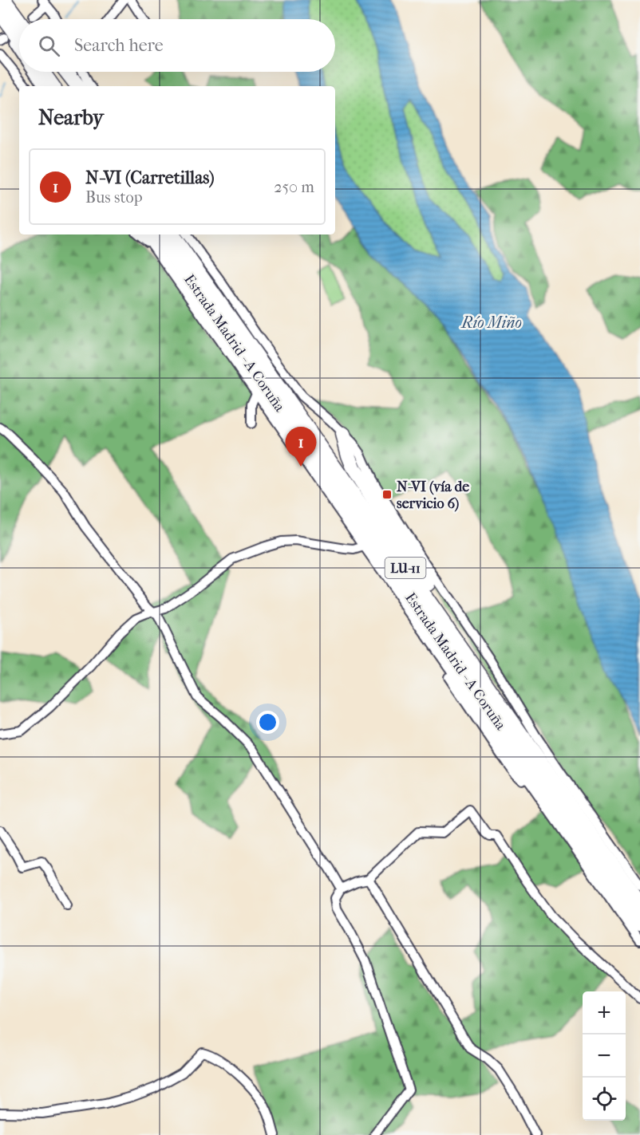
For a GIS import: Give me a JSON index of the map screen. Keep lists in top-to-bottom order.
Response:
{
  "streets": {
    "highway": ["Estrada Madrid - A Coruña", "LU-11"]
  },
  "water": ["Río Miño"],
  "places": {
    "transit": ["N-VI (vía de servicio 6)"]
  },
  "page": {
    "search": "Search here",
    "heading": "Nearby",
    "list": [
      {
        "mark": "1",
        "name": "N-VI (Carretillas)",
        "note": "Bus stop",
        "value": "250 m"
      }
    ],
    "pins": "1",
    "map_buttons": ["+", "−"]
  }
}
